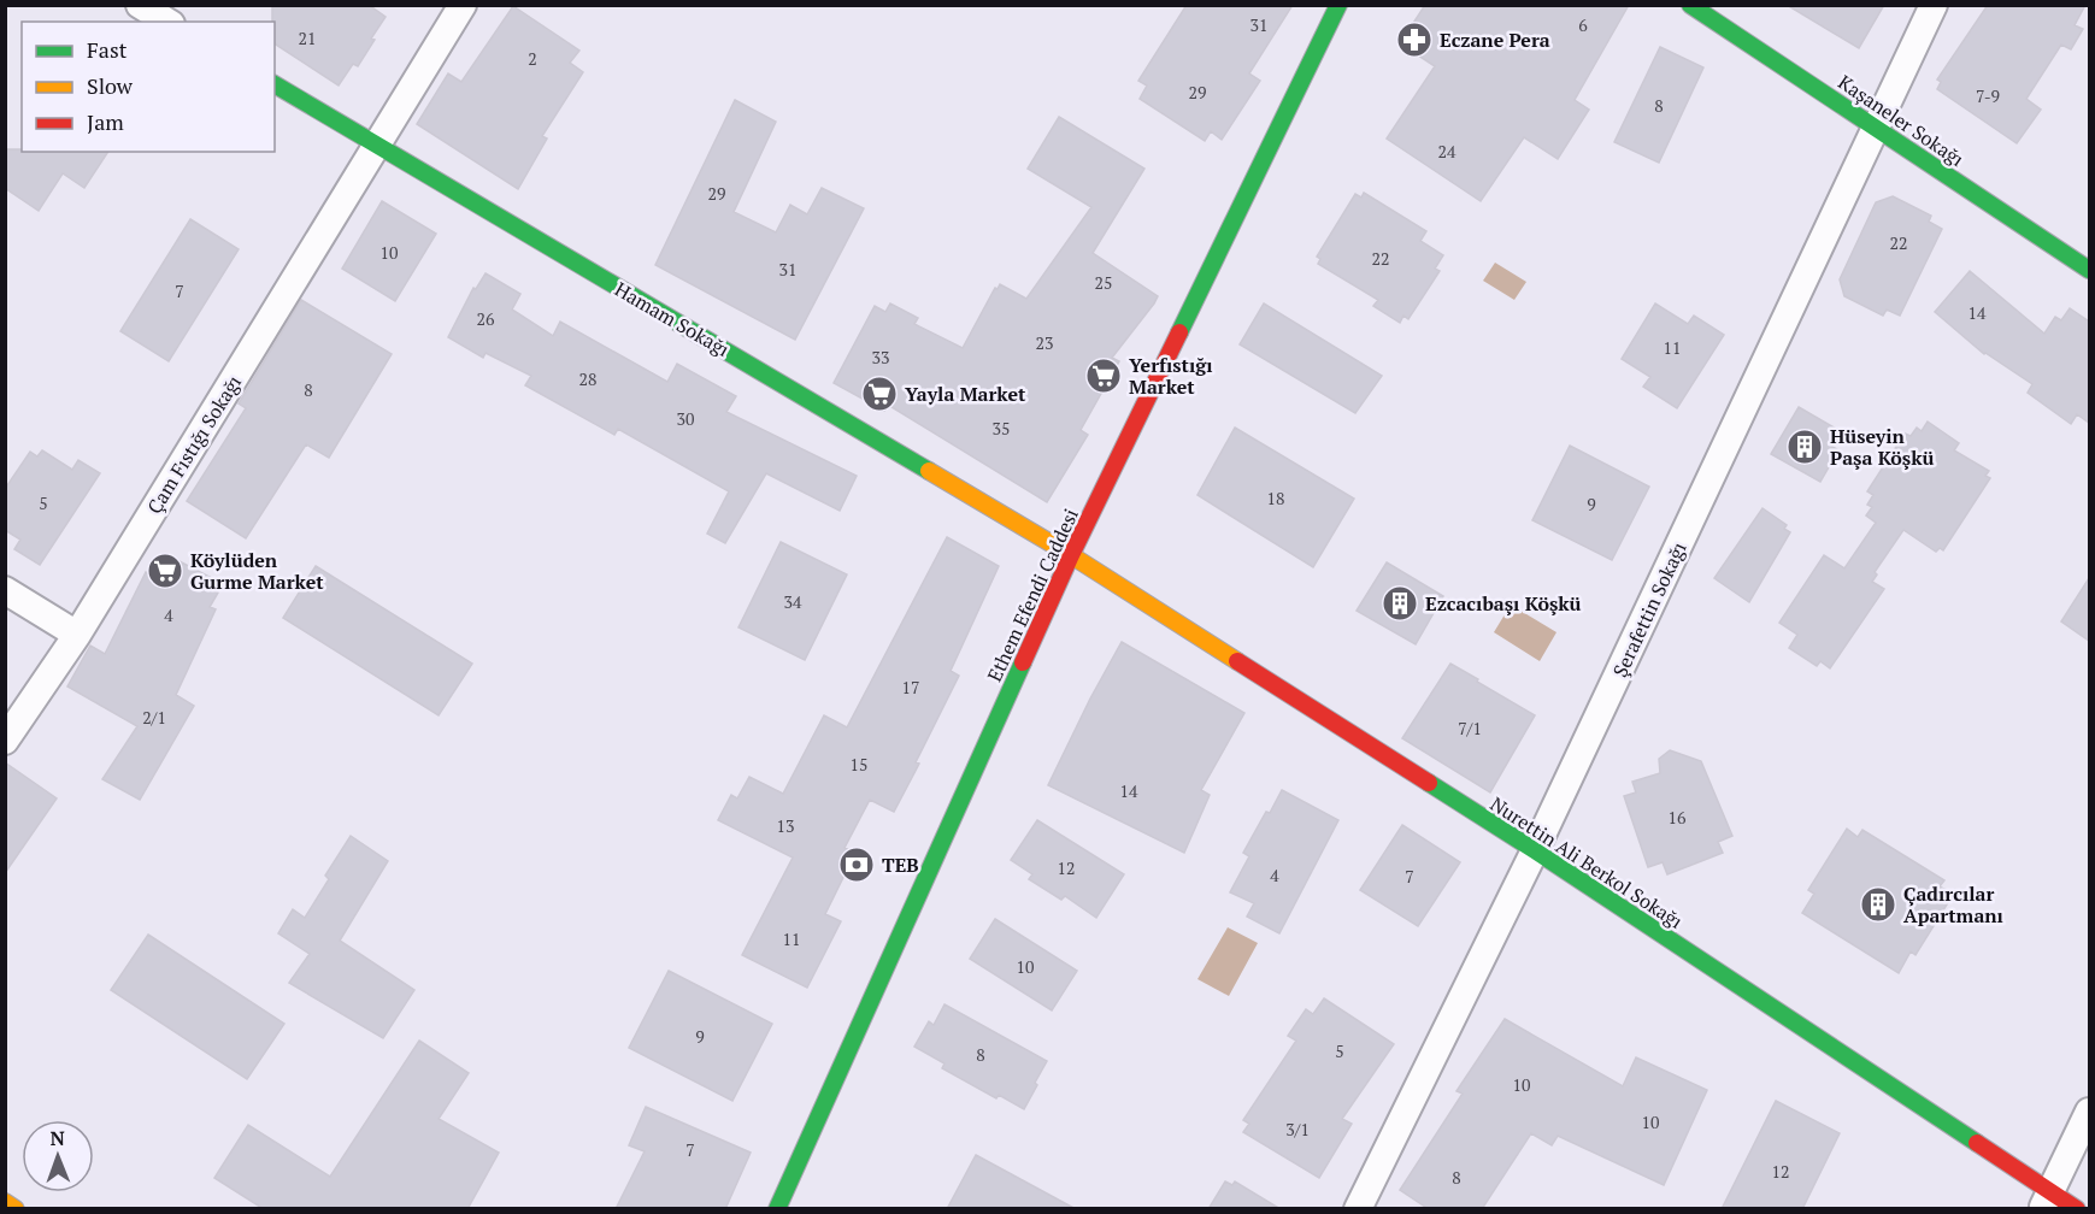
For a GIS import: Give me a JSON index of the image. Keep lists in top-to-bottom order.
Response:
{
  "streets": {
    "street": [
      "Kaşaneler Sokağı",
      "Hamam Sokağı",
      "Çam Fıstığı Sokağı",
      "Ethem Efendi Caddesi",
      "Şerafettin Sokağı",
      "Nurettin Ali Berkol Sokağı"
    ]
  },
  "crossings": [
    ["Kaşaneler Sokağı", "Şerafettin Sokağı"],
    ["Hamam Sokağı", "Çam Fıstığı Sokağı"],
    ["Hamam Sokağı", "Ethem Efendi Caddesi"],
    ["Hamam Sokağı", "Nurettin Ali Berkol Sokağı"],
    ["Ethem Efendi Caddesi", "Nurettin Ali Berkol Sokağı"],
    ["Şerafettin Sokağı", "Nurettin Ali Berkol Sokağı"]
  ],
  "places": {
    "pharmacy": ["Eczane Pera"],
    "supermarket": ["Yerfıstığı Market", "Yayla Market", "Köylüden Gurme Market"],
    "building": ["Hüseyin Paşa Köşkü", "Ezcacıbaşı Köşkü", "Çadırcılar Apartmanı"],
    "bank": ["TEB"]
  },
  "house_numbers": [
    "31",
    "6",
    "21",
    "2",
    "29",
    "7-9",
    "8",
    "24",
    "29",
    "22",
    "10",
    "22",
    "31",
    "25",
    "7",
    "14",
    "26",
    "23",
    "11",
    "33",
    "28",
    "8",
    "30",
    "35",
    "18",
    "5",
    "9",
    "34",
    "4",
    "17",
    "2/1",
    "7/1",
    "15",
    "14",
    "16",
    "13",
    "12",
    "4",
    "7",
    "11",
    "10",
    "9",
    "5",
    "8",
    "10",
    "10",
    "3/1",
    "7",
    "12",
    "8"
  ],
  "legend": ["Fast", "Slow", "Jam"],
  "north": "top"
}
